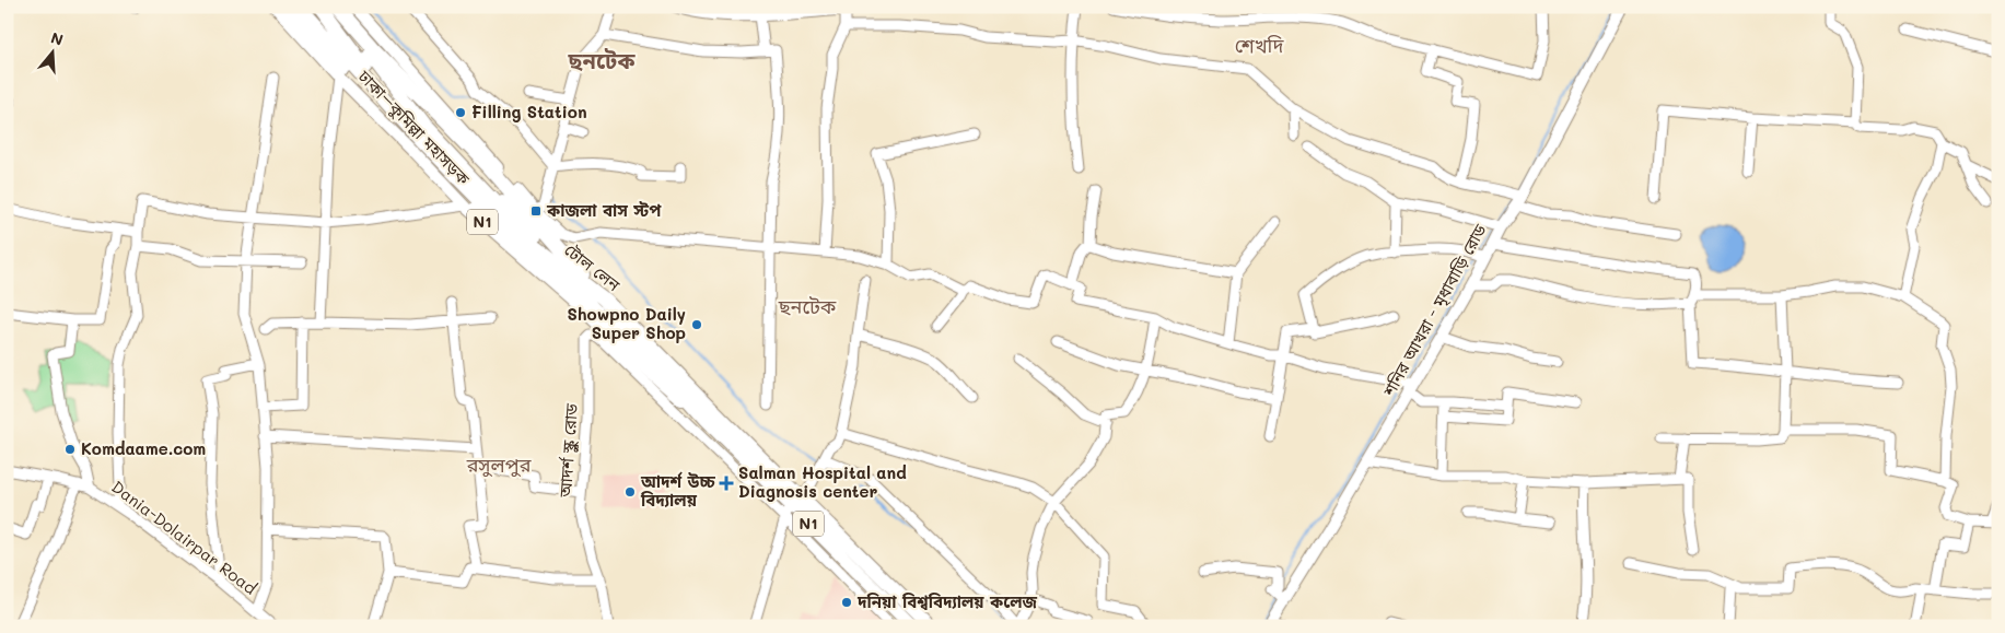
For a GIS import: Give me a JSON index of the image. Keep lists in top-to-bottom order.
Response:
{
  "streets": {
    "highway": ["ঢাকা–কুমিল্লা মহাসড়ক", "N1", "টোল লেন"],
    "main road": ["শনির আখরা - মৃধাবাড়ি রোড"],
    "street": ["আদর্শ স্কুল রোড", "Dania-Dolairpar Road"]
  },
  "crossings": [
    ["ঢাকা–কুমিল্লা মহাসড়ক", "N1"],
    ["ঢাকা–কুমিল্লা মহাসড়ক", "টোল লেন"],
    ["N1", "টোল লেন"]
  ],
  "districts": [
    "শেখদি",
    "ছনটেক",
    "ছনটেক",
    "রসুলপুর"
  ],
  "places": {
    "other": [
      "Filling Station",
      "Showpno Daily Super Shop",
      "Komdaame.com",
      "আদর্শ উচ্চ বিদ্যালয়",
      "দনিয়া বিশ্ববিদ্যালয় কলেজ"
    ],
    "transit": ["কাজলা বাস স্টপ"],
    "health": ["Salman Hospital and Diagnosis center"]
  },
  "north": "top"
}
